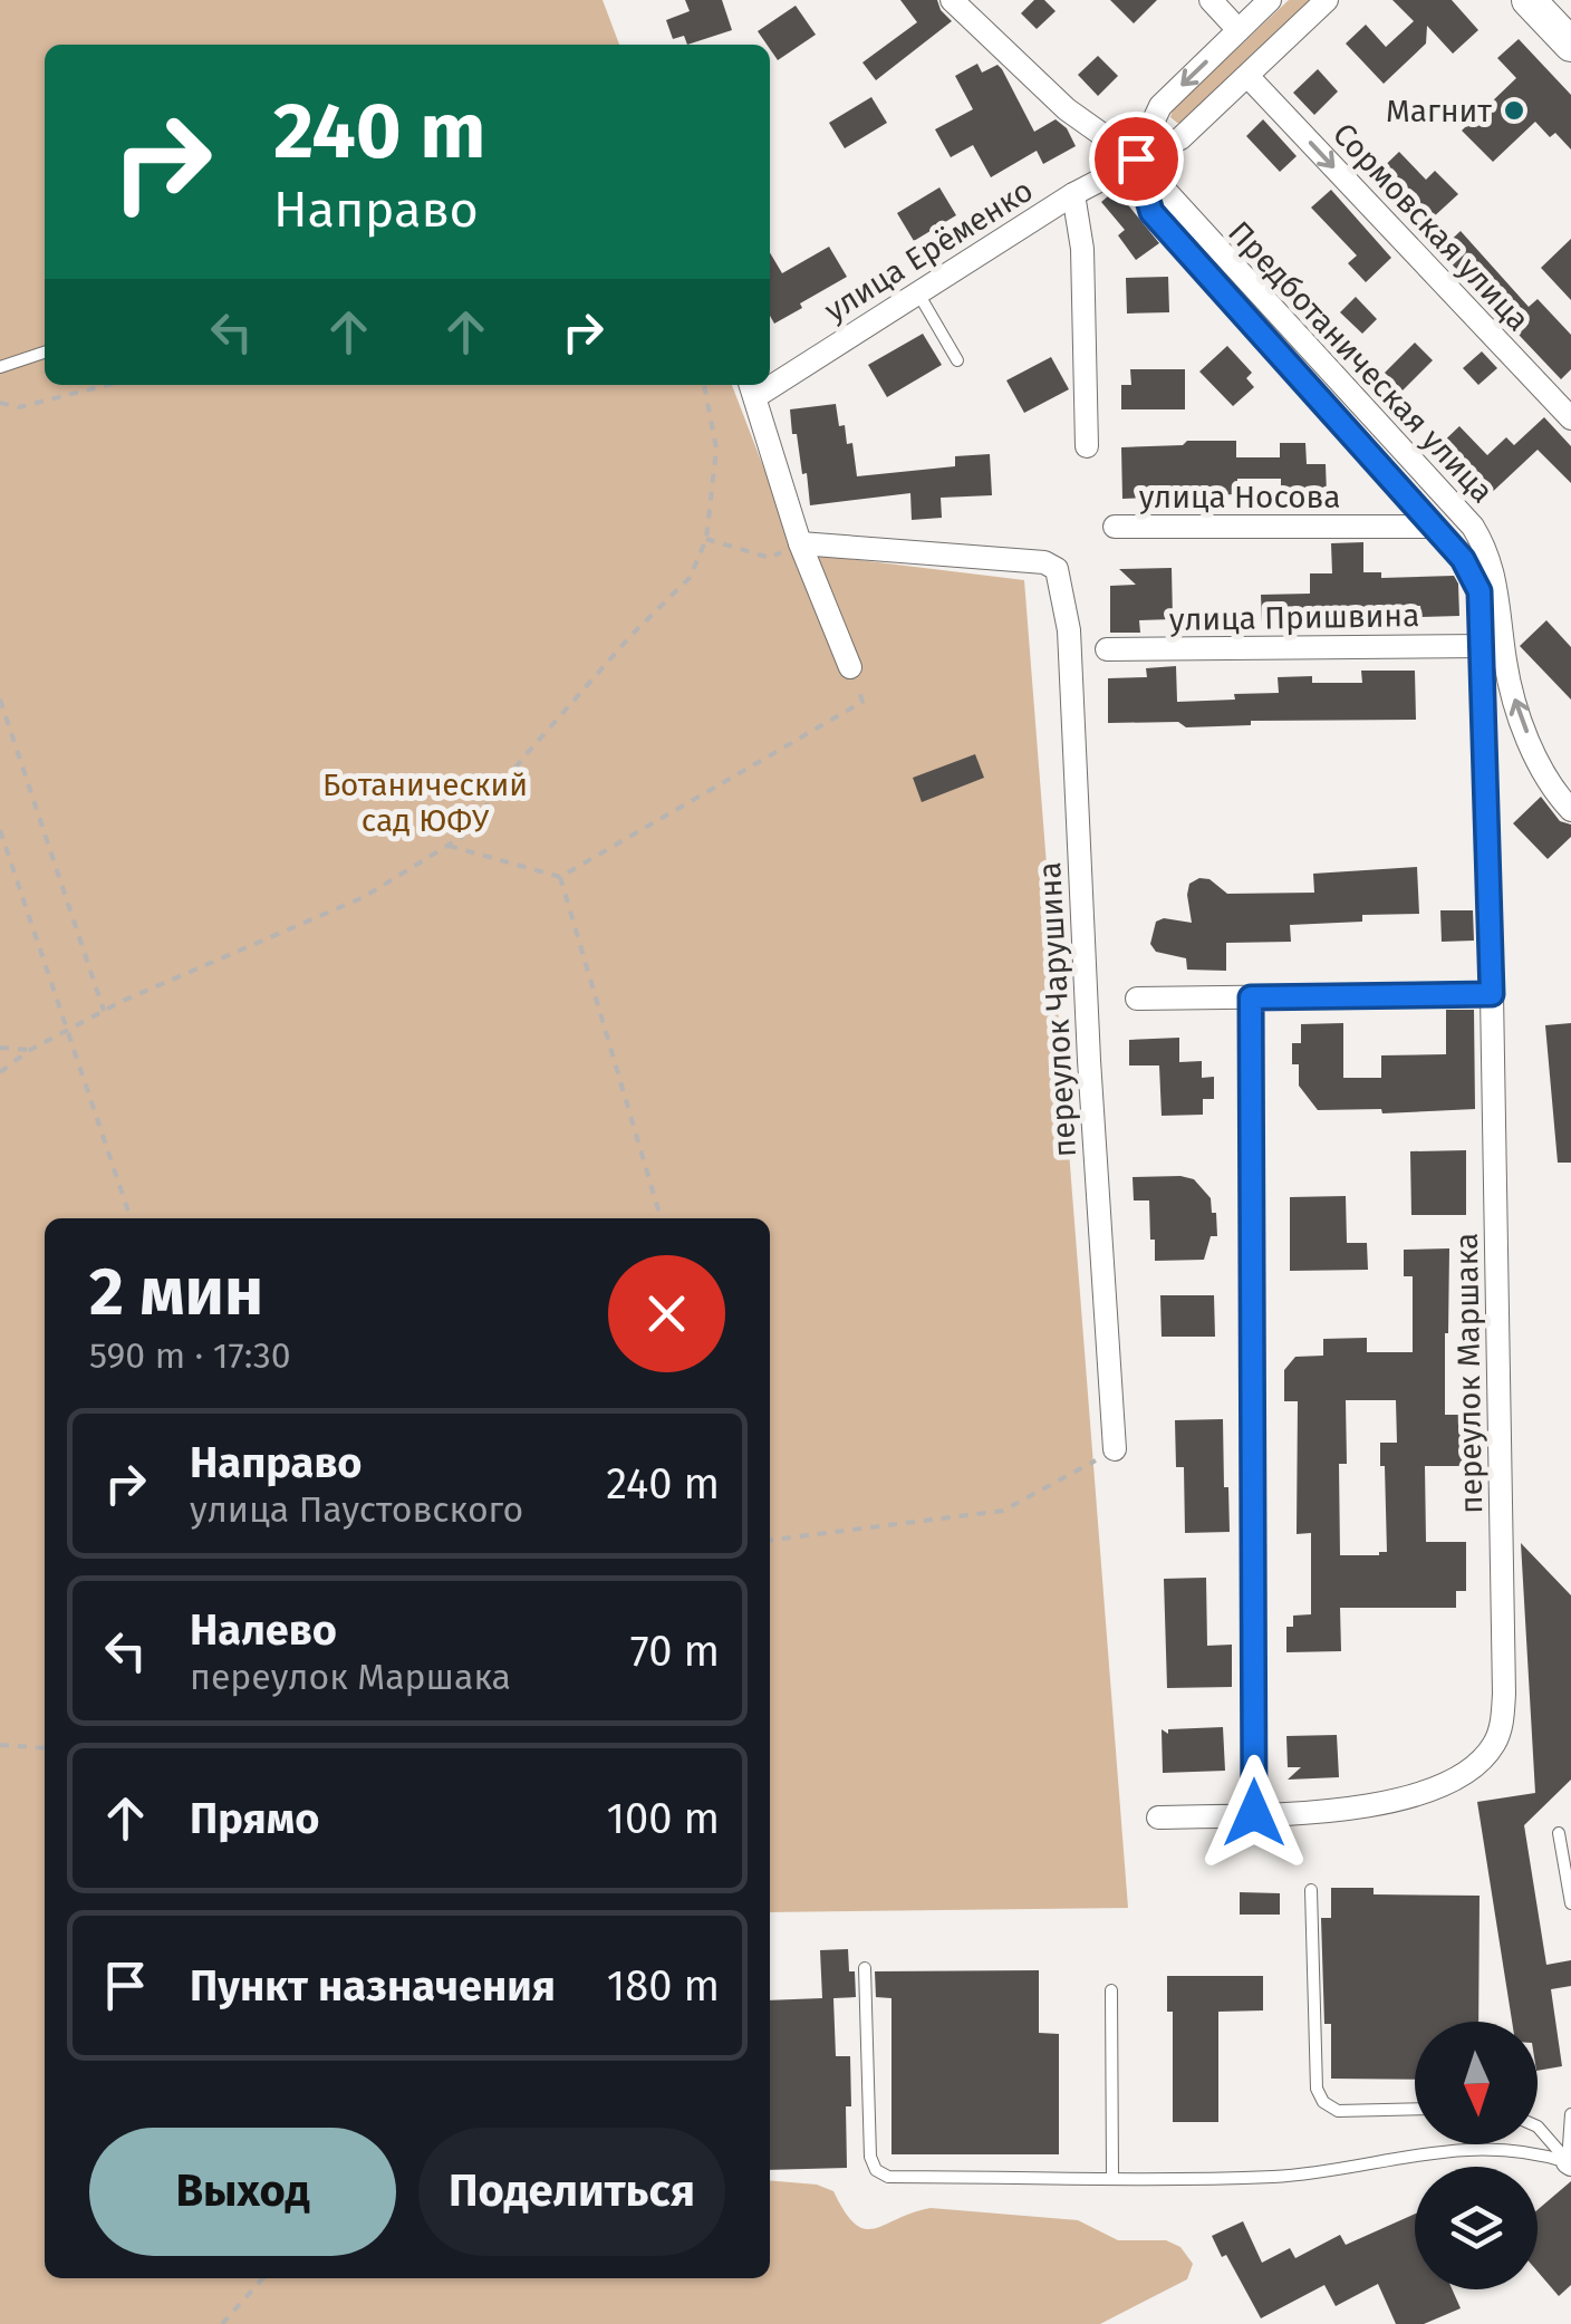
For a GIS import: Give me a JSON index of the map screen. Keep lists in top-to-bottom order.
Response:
{
  "streets": {
    "street": [
      "Сормовская улица",
      "улица Ерёменко",
      "Предботаническая улица",
      "улица Носова",
      "улица Пришвина",
      "переулок Чарушина",
      "переулок Маршака"
    ]
  },
  "crossings": [
    ["Сормовская улица", "улица Ерёменко"],
    ["улица Ерёменко", "Предботаническая улица"],
    ["Предботаническая улица", "улица Носова"],
    ["Предботаническая улица", "улица Пришвина"],
    ["Предботаническая улица", "переулок Маршака"],
    ["улица Пришвина", "переулок Маршака"]
  ],
  "one_way": ["Сормовская улица"],
  "parks": ["Ботанический сад ЮФУ"],
  "places": ["Магнит"],
  "north": "bottom",
  "page": {
    "turn": ["240 m", "Направо"],
    "heading": ["2 мин", "590 m · 17:30"],
    "list": [
      {
        "name": "Направо",
        "note": "улица Паустовского",
        "value": "240 m"
      },
      {
        "name": "Налево",
        "note": "переулок Маршака",
        "value": "70 m"
      },
      {
        "name": "Прямо",
        "value": "100 m"
      },
      {
        "name": "Пункт назначения",
        "value": "180 m"
      }
    ],
    "buttons": ["Выход", "Поделиться"]
  }
}
